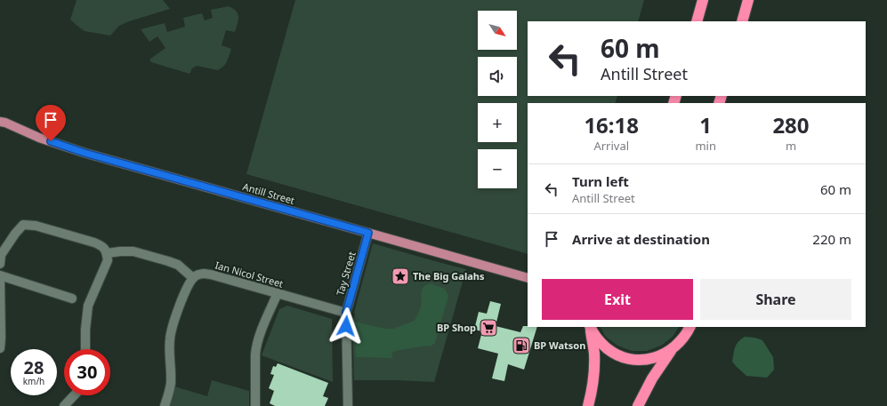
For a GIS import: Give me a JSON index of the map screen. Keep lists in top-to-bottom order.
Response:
{
  "streets": {
    "main road": ["Antill Street"],
    "street": ["Tay Street", "Ian Nicol Street"]
  },
  "crossings": [
    ["Antill Street", "Tay Street"],
    ["Tay Street", "Ian Nicol Street"]
  ],
  "places": {
    "place": ["The Big Galahs"],
    "supermarket": ["BP Shop"],
    "fuel station": ["BP Watson"]
  },
  "north": "bottom right",
  "page": {
    "map_buttons": ["+", "−"],
    "turn": ["60 m", "Antill Street"],
    "eta": [
      "16:18",
      "Arrival",
      "1",
      "min",
      "280",
      "m"
    ],
    "list": [
      {
        "name": "Turn left",
        "note": "Antill Street",
        "value": "60 m"
      },
      {
        "name": "Arrive at destination",
        "value": "220 m"
      }
    ],
    "buttons": ["Exit", "Share"],
    "speed": "28 km/h",
    "limit": "30"
  }
}
